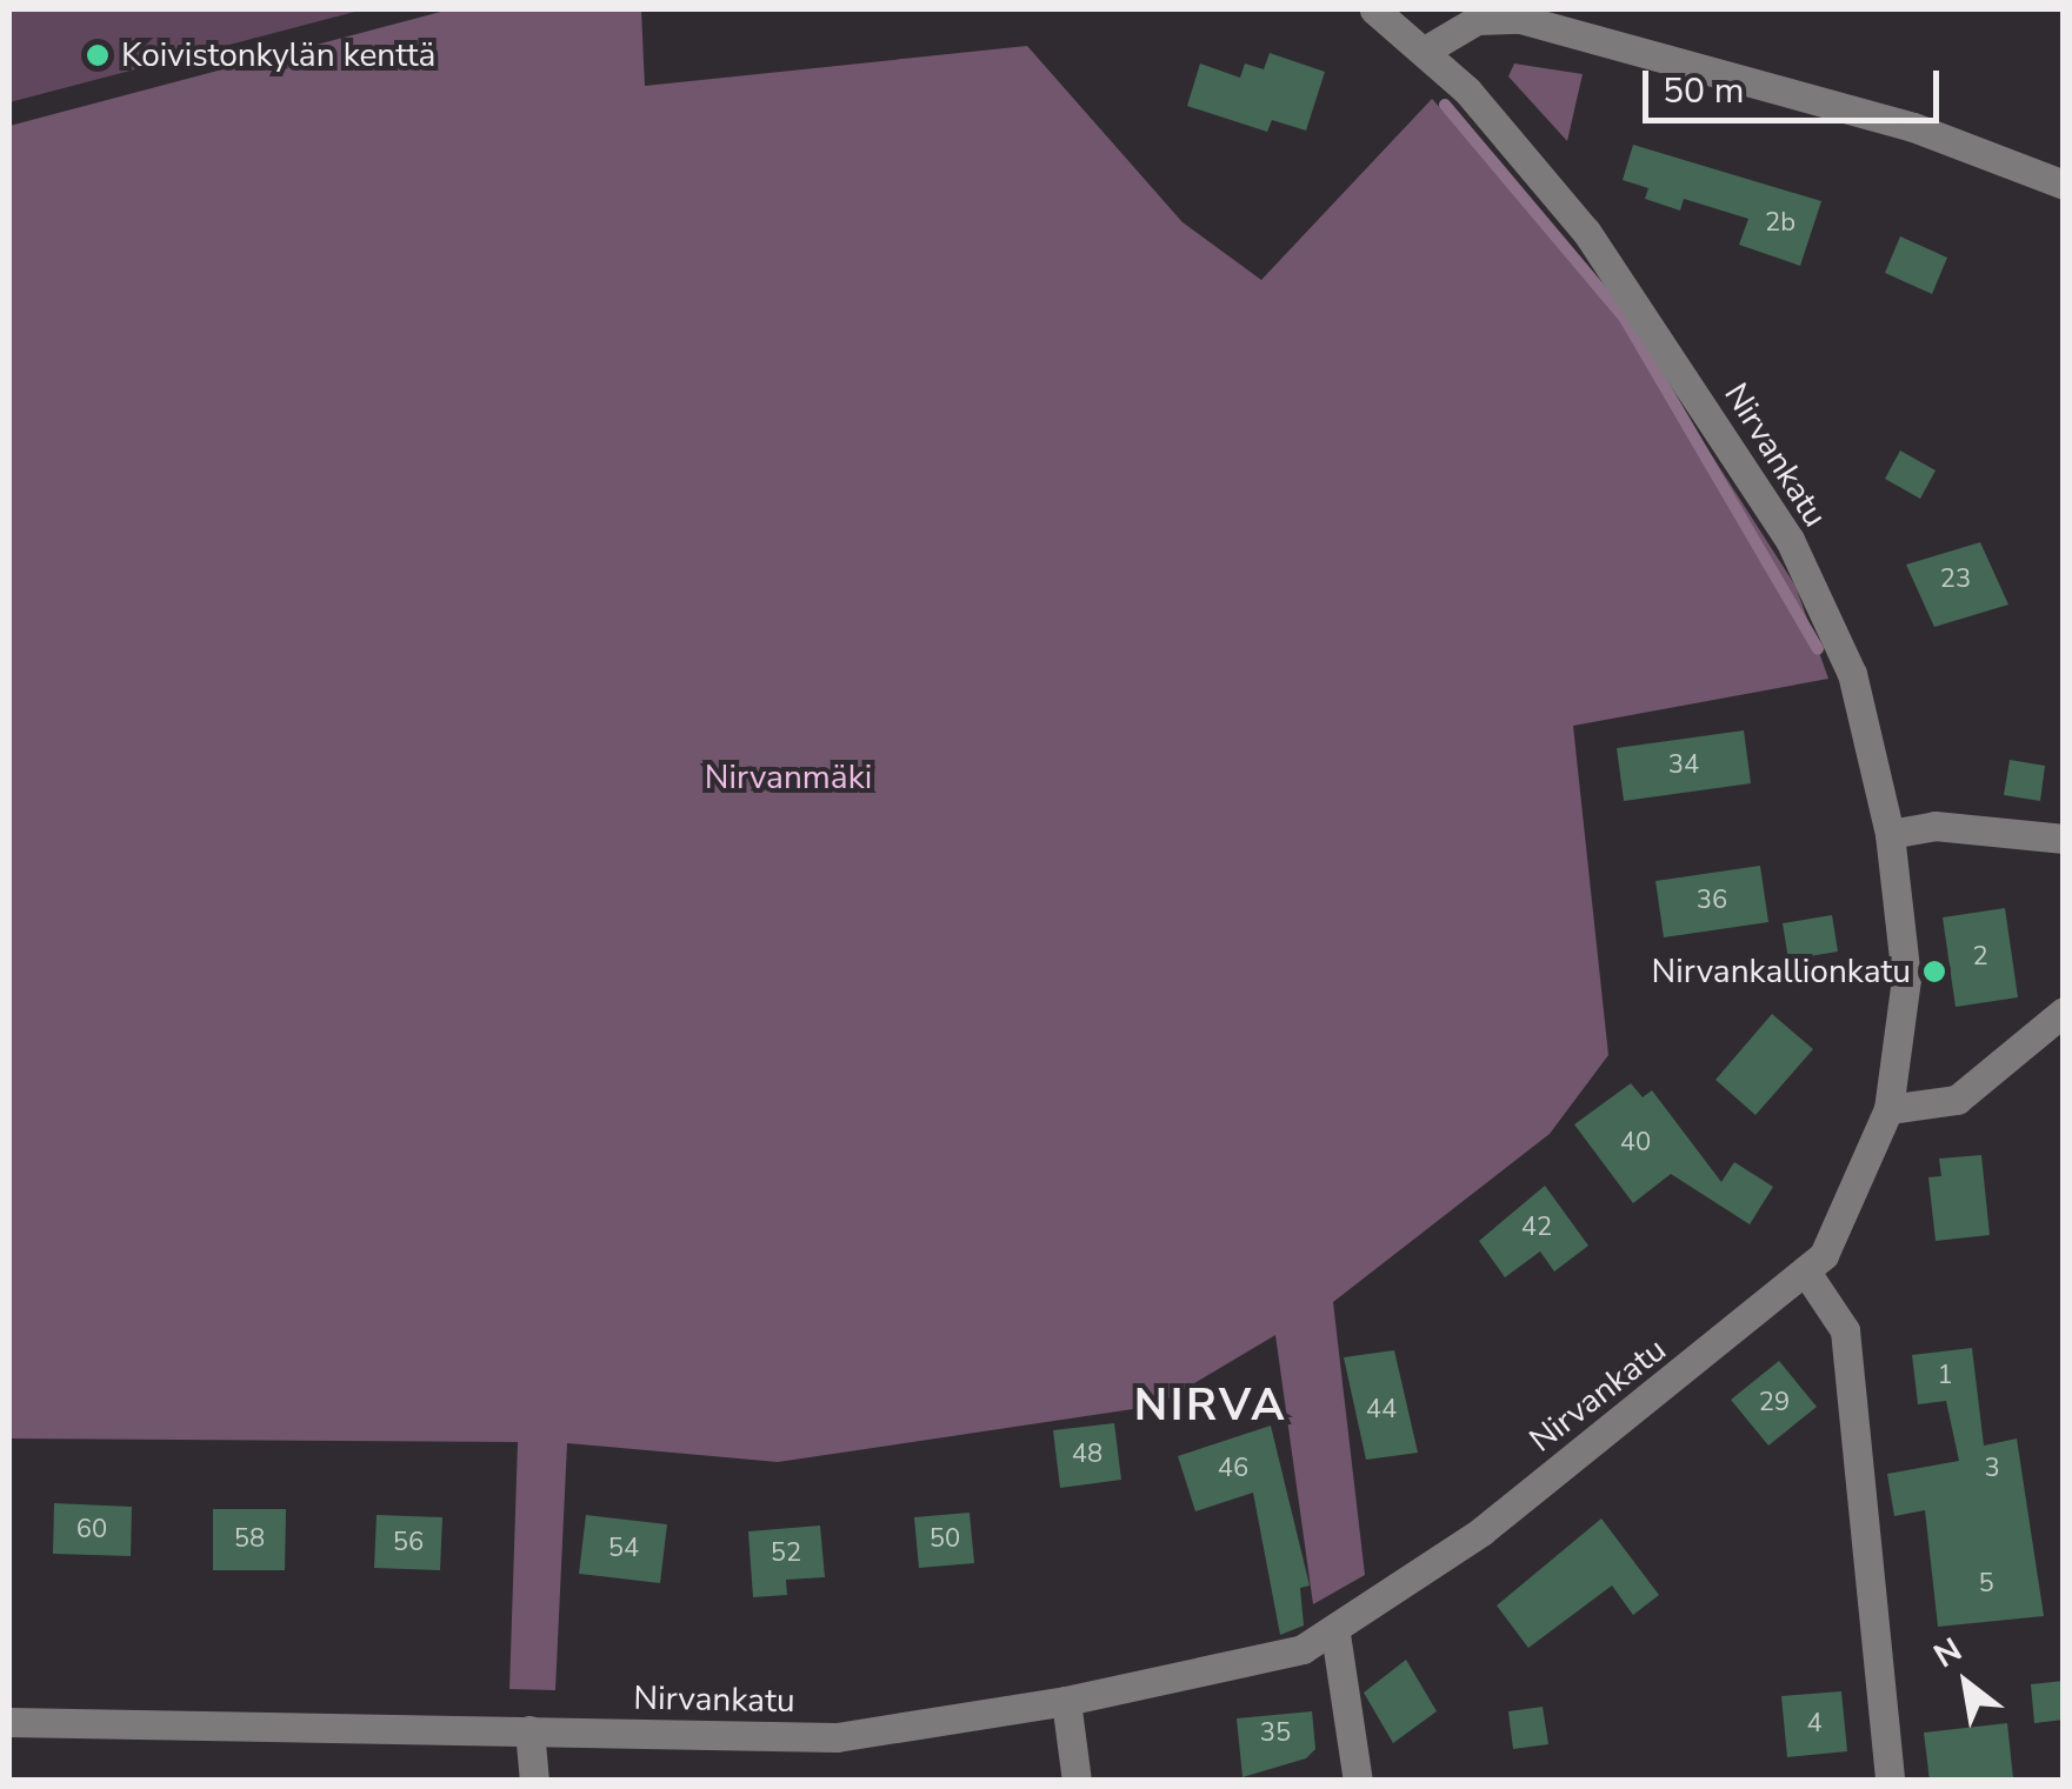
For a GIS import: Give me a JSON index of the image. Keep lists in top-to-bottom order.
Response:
{
  "streets": {
    "street": ["Nirvankatu"]
  },
  "districts": ["NIRVA"],
  "parks": ["Nirvanmäki"],
  "places": ["Koivistonkylän kenttä", "Nirvankallionkatu"],
  "house_numbers": [
    "2b",
    "23",
    "34",
    "36",
    "2",
    "40",
    "42",
    "1",
    "29",
    "44",
    "48",
    "46",
    "3",
    "60",
    "58",
    "50",
    "56",
    "54",
    "52",
    "5",
    "4",
    "35"
  ],
  "scale_bar": "50 m",
  "north": "top left"
}
